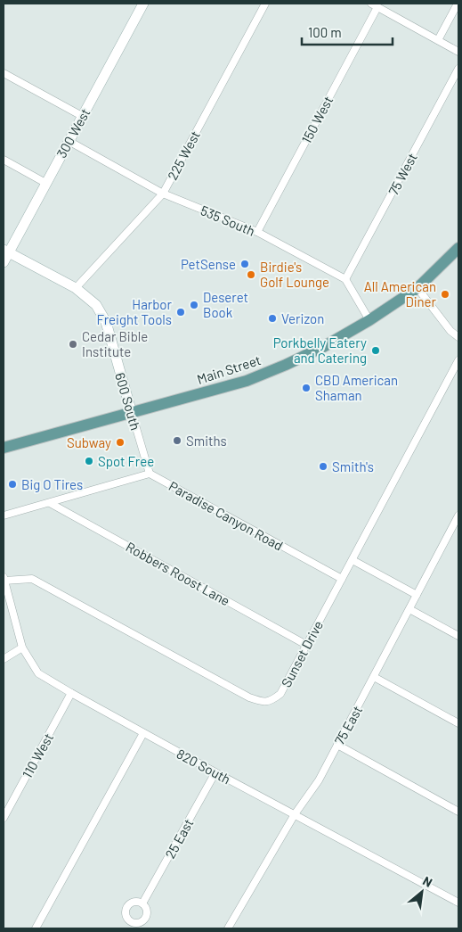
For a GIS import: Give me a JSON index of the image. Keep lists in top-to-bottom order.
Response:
{
  "streets": {
    "main road": ["Main Street"],
    "street": [
      "150 West",
      "300 West",
      "225 West",
      "75 West",
      "535 South",
      "600 South",
      "Paradise Canyon Road",
      "Robbers Roost Lane",
      "Sunset Drive",
      "75 East",
      "110 West",
      "820 South",
      "25 East"
    ]
  },
  "crossings": [
    ["150 West", "535 South"],
    ["300 West", "535 South"],
    ["300 West", "600 South"],
    ["225 West", "535 South"],
    ["225 West", "600 South"],
    ["75 West", "535 South"],
    ["Main Street", "600 South"],
    ["600 South", "Paradise Canyon Road"],
    ["Paradise Canyon Road", "Sunset Drive"],
    ["Robbers Roost Lane", "Sunset Drive"],
    ["Sunset Drive", "820 South"],
    ["75 East", "820 South"],
    ["110 West", "820 South"],
    ["820 South", "25 East"]
  ],
  "places": [
    "PetSense",
    "Birdie's Golf Lounge",
    "All American Diner",
    "Deseret Book",
    "Harbor Freight Tools",
    "Verizon",
    "Cedar Bible Institute",
    "Porkbelly Eatery and Catering",
    "CBD American Shaman",
    "Smiths",
    "Subway",
    "Spot Free",
    "Smith's",
    "Big O Tires"
  ],
  "scale_bar": "100 m",
  "north": "top right"
}
